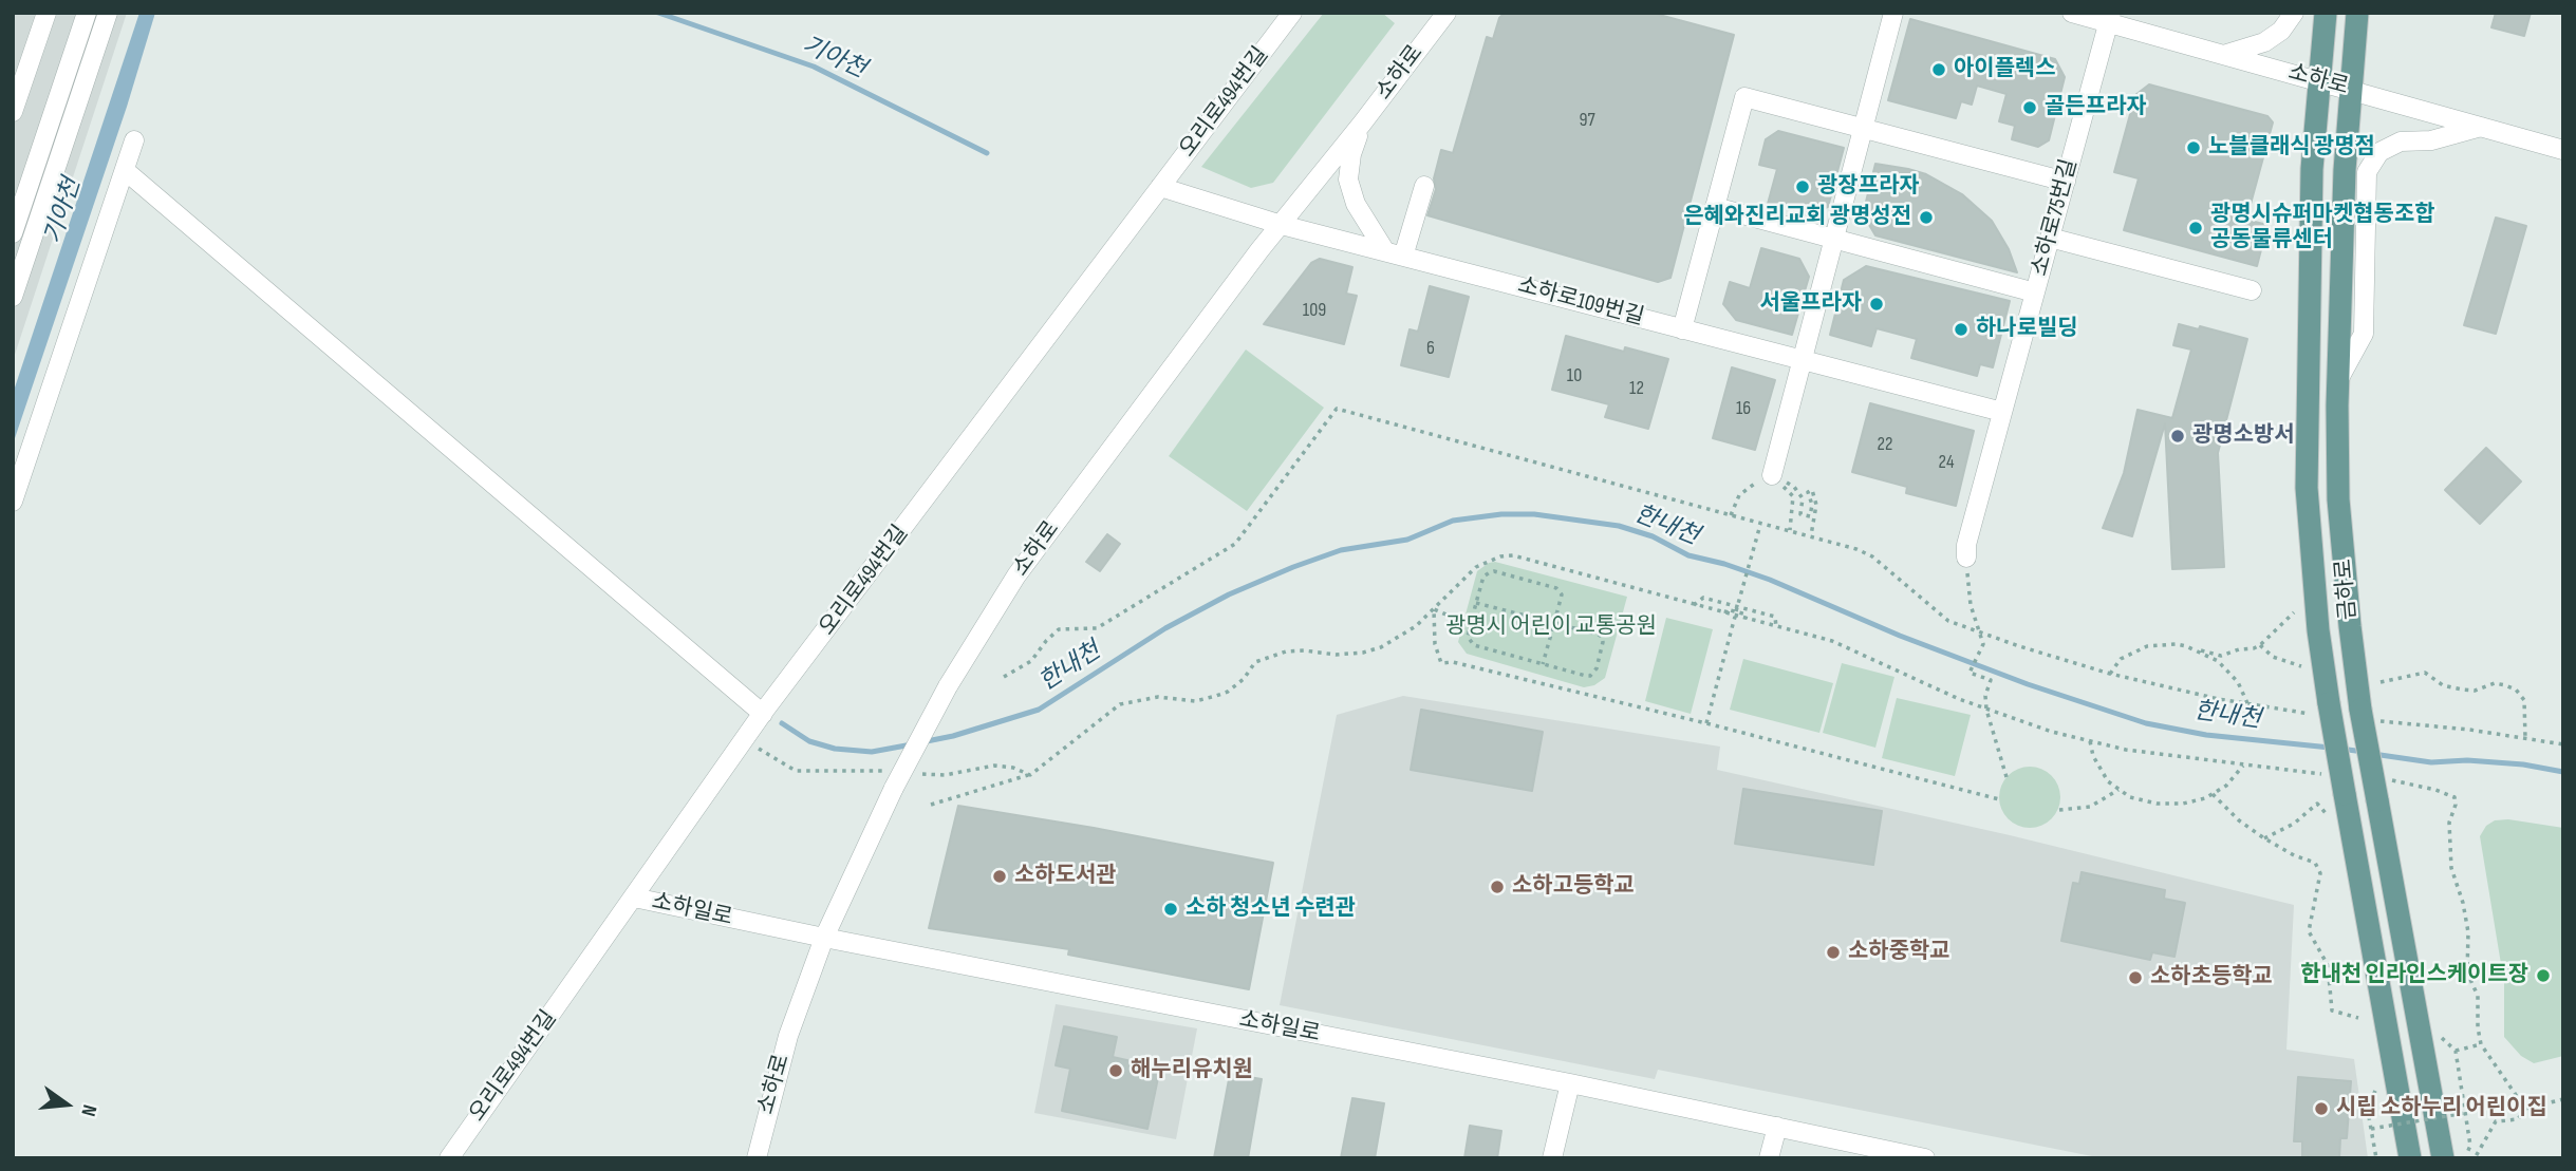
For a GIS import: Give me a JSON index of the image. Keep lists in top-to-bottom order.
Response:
{
  "streets": {
    "main road": ["금하로"],
    "street": [
      "소하로",
      "오리로494번길",
      "소하로75번길",
      "소하로109번길",
      "소하일로"
    ]
  },
  "crossings": [
    ["소하로", "소하로75번길"],
    ["소하로", "소하로109번길"],
    ["소하로", "금하로"],
    ["소하로", "소하일로"],
    ["오리로494번길", "소하로109번길"],
    ["오리로494번길", "소하일로"],
    ["소하로75번길", "소하로109번길"]
  ],
  "water": ["기아천", "한내천"],
  "parks": ["광명시 어린이 교통공원"],
  "places": [
    "아이플렉스",
    "골든프라자",
    "노블클래식 광명점",
    "광장프라자",
    "은혜와진리교회 광명성전",
    "광명시슈퍼마켓협동조합 공동물류센터",
    "서울프라자",
    "하나로빌딩",
    "광명소방서",
    "소하도서관",
    "소하고등학교",
    "소하 청소년 수련관",
    "소하중학교",
    "한내천 인라인스케이트장",
    "소하초등학교",
    "해누리유치원",
    "시립 소하누리 어린이집"
  ],
  "house_numbers": [
    "97",
    "109",
    "6",
    "10",
    "12",
    "16",
    "22",
    "24"
  ],
  "north": "right"
}
